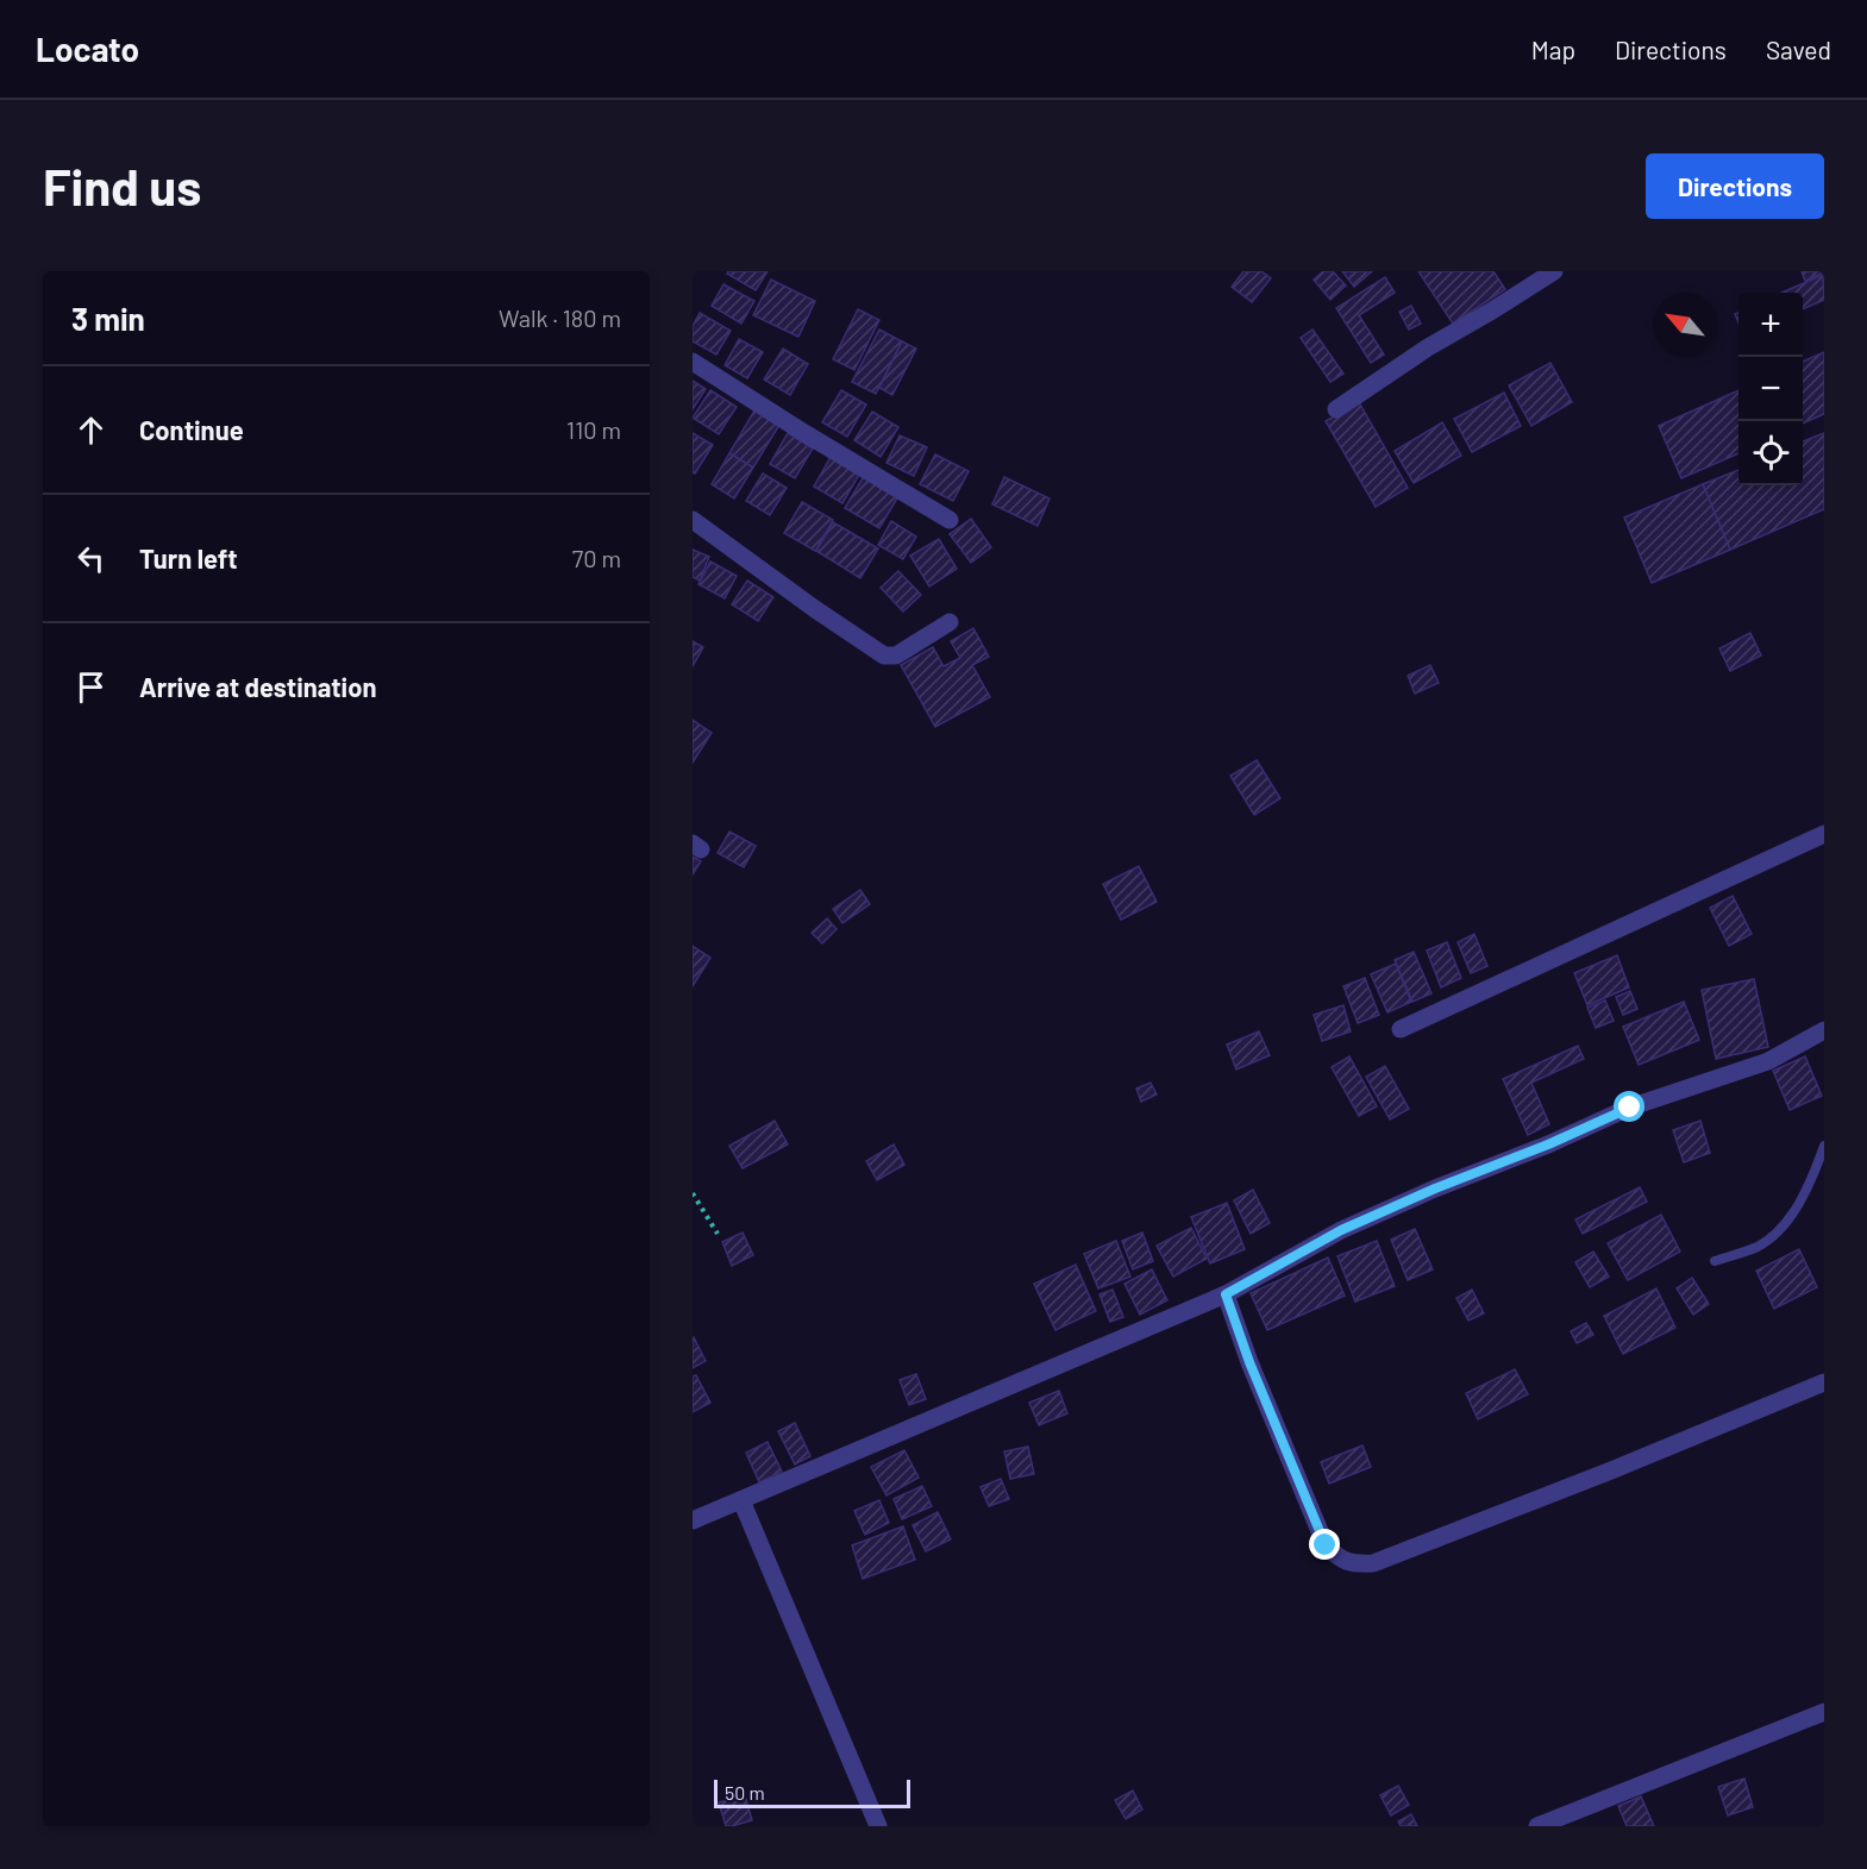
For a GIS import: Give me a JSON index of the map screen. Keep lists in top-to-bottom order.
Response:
{
  "scale_bar": "50 m",
  "north": "top left",
  "page": {
    "header": "Locato",
    "nav": ["Map", "Directions", "Saved"],
    "buttons": "Directions",
    "title": "Find us",
    "heading": ["3 min", "Walk · 180 m"],
    "map_buttons": ["+", "−"],
    "list": [
      ["Continue", "110 m"],
      ["Turn left", "70 m"],
      "Arrive at destination"
    ],
    "scale": "50 m"
  }
}
